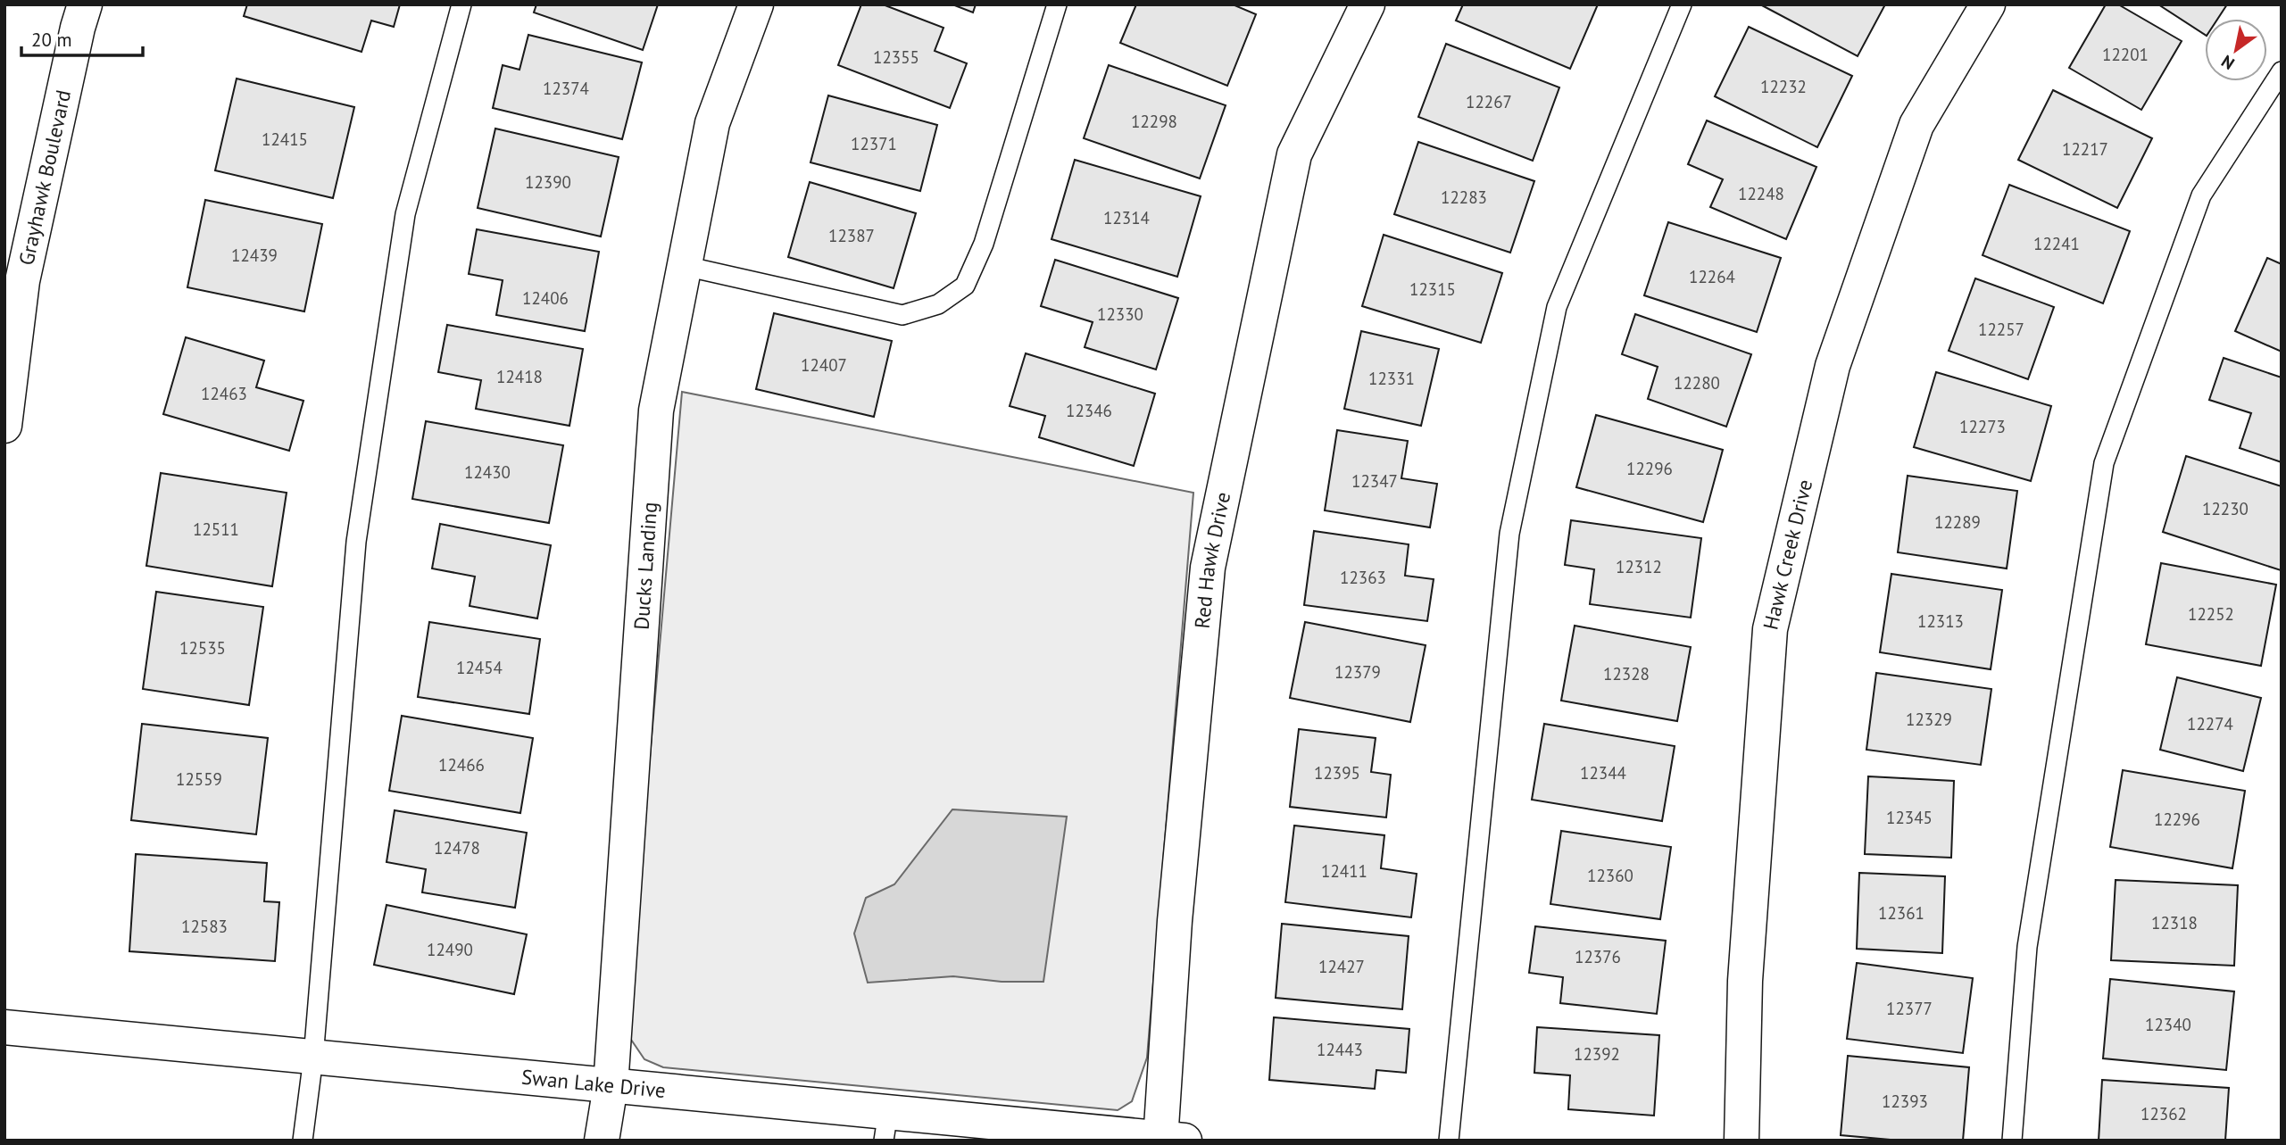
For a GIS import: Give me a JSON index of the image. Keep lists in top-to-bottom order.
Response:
{
  "streets": {
    "street": [
      "Grayhawk Boulevard",
      "Hawk Creek Drive",
      "Red Hawk Drive",
      "Ducks Landing",
      "Swan Lake Drive"
    ]
  },
  "crossings": [
    ["Red Hawk Drive", "Swan Lake Drive"],
    ["Ducks Landing", "Swan Lake Drive"]
  ],
  "house_numbers": [
    "12201",
    "12355",
    "12232",
    "12374",
    "12267",
    "12298",
    "12415",
    "12371",
    "12217",
    "12390",
    "12248",
    "12283",
    "12314",
    "12387",
    "12241",
    "12439",
    "12264",
    "12315",
    "12406",
    "12330",
    "12257",
    "12407",
    "12418",
    "12331",
    "12280",
    "12463",
    "12346",
    "12273",
    "12296",
    "12430",
    "12347",
    "12230",
    "12289",
    "12511",
    "12312",
    "12363",
    "12252",
    "12313",
    "12535",
    "12454",
    "12379",
    "12328",
    "12329",
    "12274",
    "12466",
    "12395",
    "12344",
    "12559",
    "12345",
    "12296",
    "12478",
    "12411",
    "12360",
    "12361",
    "12318",
    "12583",
    "12490",
    "12376",
    "12427",
    "12377",
    "12340",
    "12443",
    "12392",
    "12393",
    "12362"
  ],
  "scale_bar": "20 m",
  "north": "bottom left"
}
